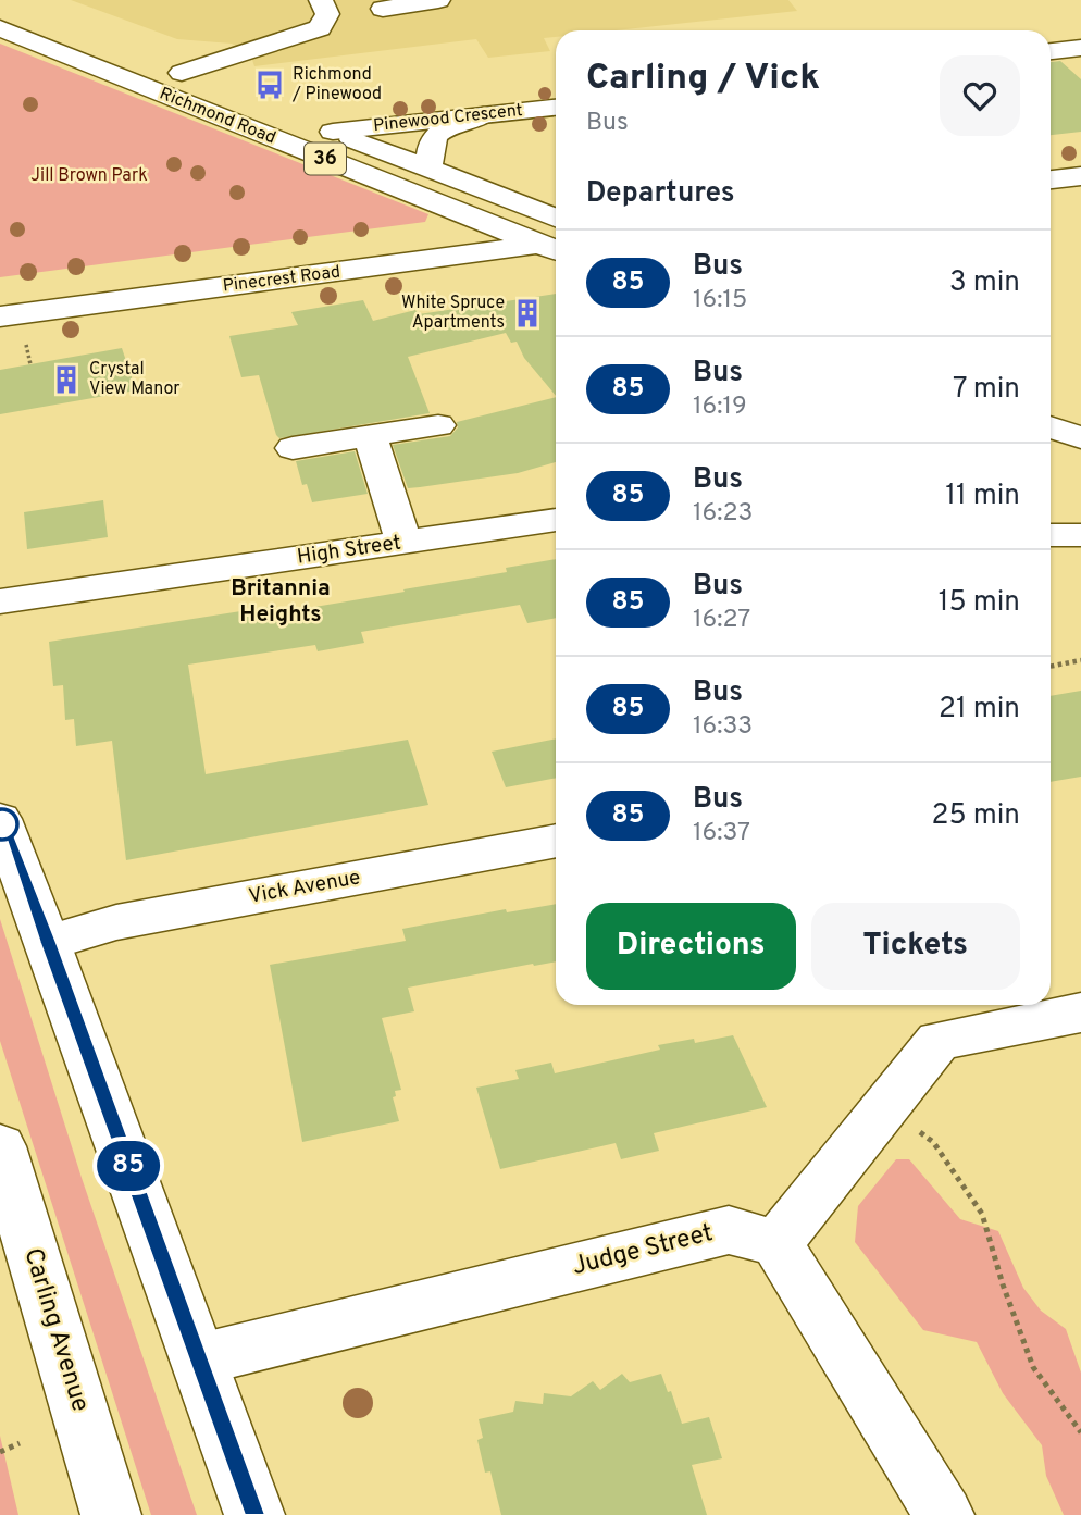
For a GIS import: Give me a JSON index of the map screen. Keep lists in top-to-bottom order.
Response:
{
  "streets": {
    "main road": [
      "Richmond Road",
      "Pinewood Crescent",
      "36",
      "Pinecrest Road",
      "High Street",
      "Vick Avenue",
      "Judge Street",
      "Carling Avenue"
    ]
  },
  "crossings": [
    ["Richmond Road", "Pinecrest Road"],
    ["Pinewood Crescent", "36"]
  ],
  "districts": ["Britannia Heights"],
  "parks": ["Jill Brown Park"],
  "places": {
    "bus stop": ["Richmond / Pinewood"],
    "building": ["White Spruce Apartments", "Crystal View Manor"]
  },
  "lines": ["bus line 85"],
  "page": {
    "on_map": "85",
    "heading": [
      ["Carling / Vick", "Bus"],
      "Departures"
    ],
    "list": [
      {
        "mark": "85",
        "name": "Bus",
        "note": "16:15",
        "value": "3 min"
      },
      {
        "mark": "85",
        "name": "Bus",
        "note": "16:19",
        "value": "7 min"
      },
      {
        "mark": "85",
        "name": "Bus",
        "note": "16:23",
        "value": "11 min"
      },
      {
        "mark": "85",
        "name": "Bus",
        "note": "16:27",
        "value": "15 min"
      },
      {
        "mark": "85",
        "name": "Bus",
        "note": "16:33",
        "value": "21 min"
      },
      {
        "mark": "85",
        "name": "Bus",
        "note": "16:37",
        "value": "25 min"
      }
    ],
    "buttons": ["Directions", "Tickets"]
  }
}
